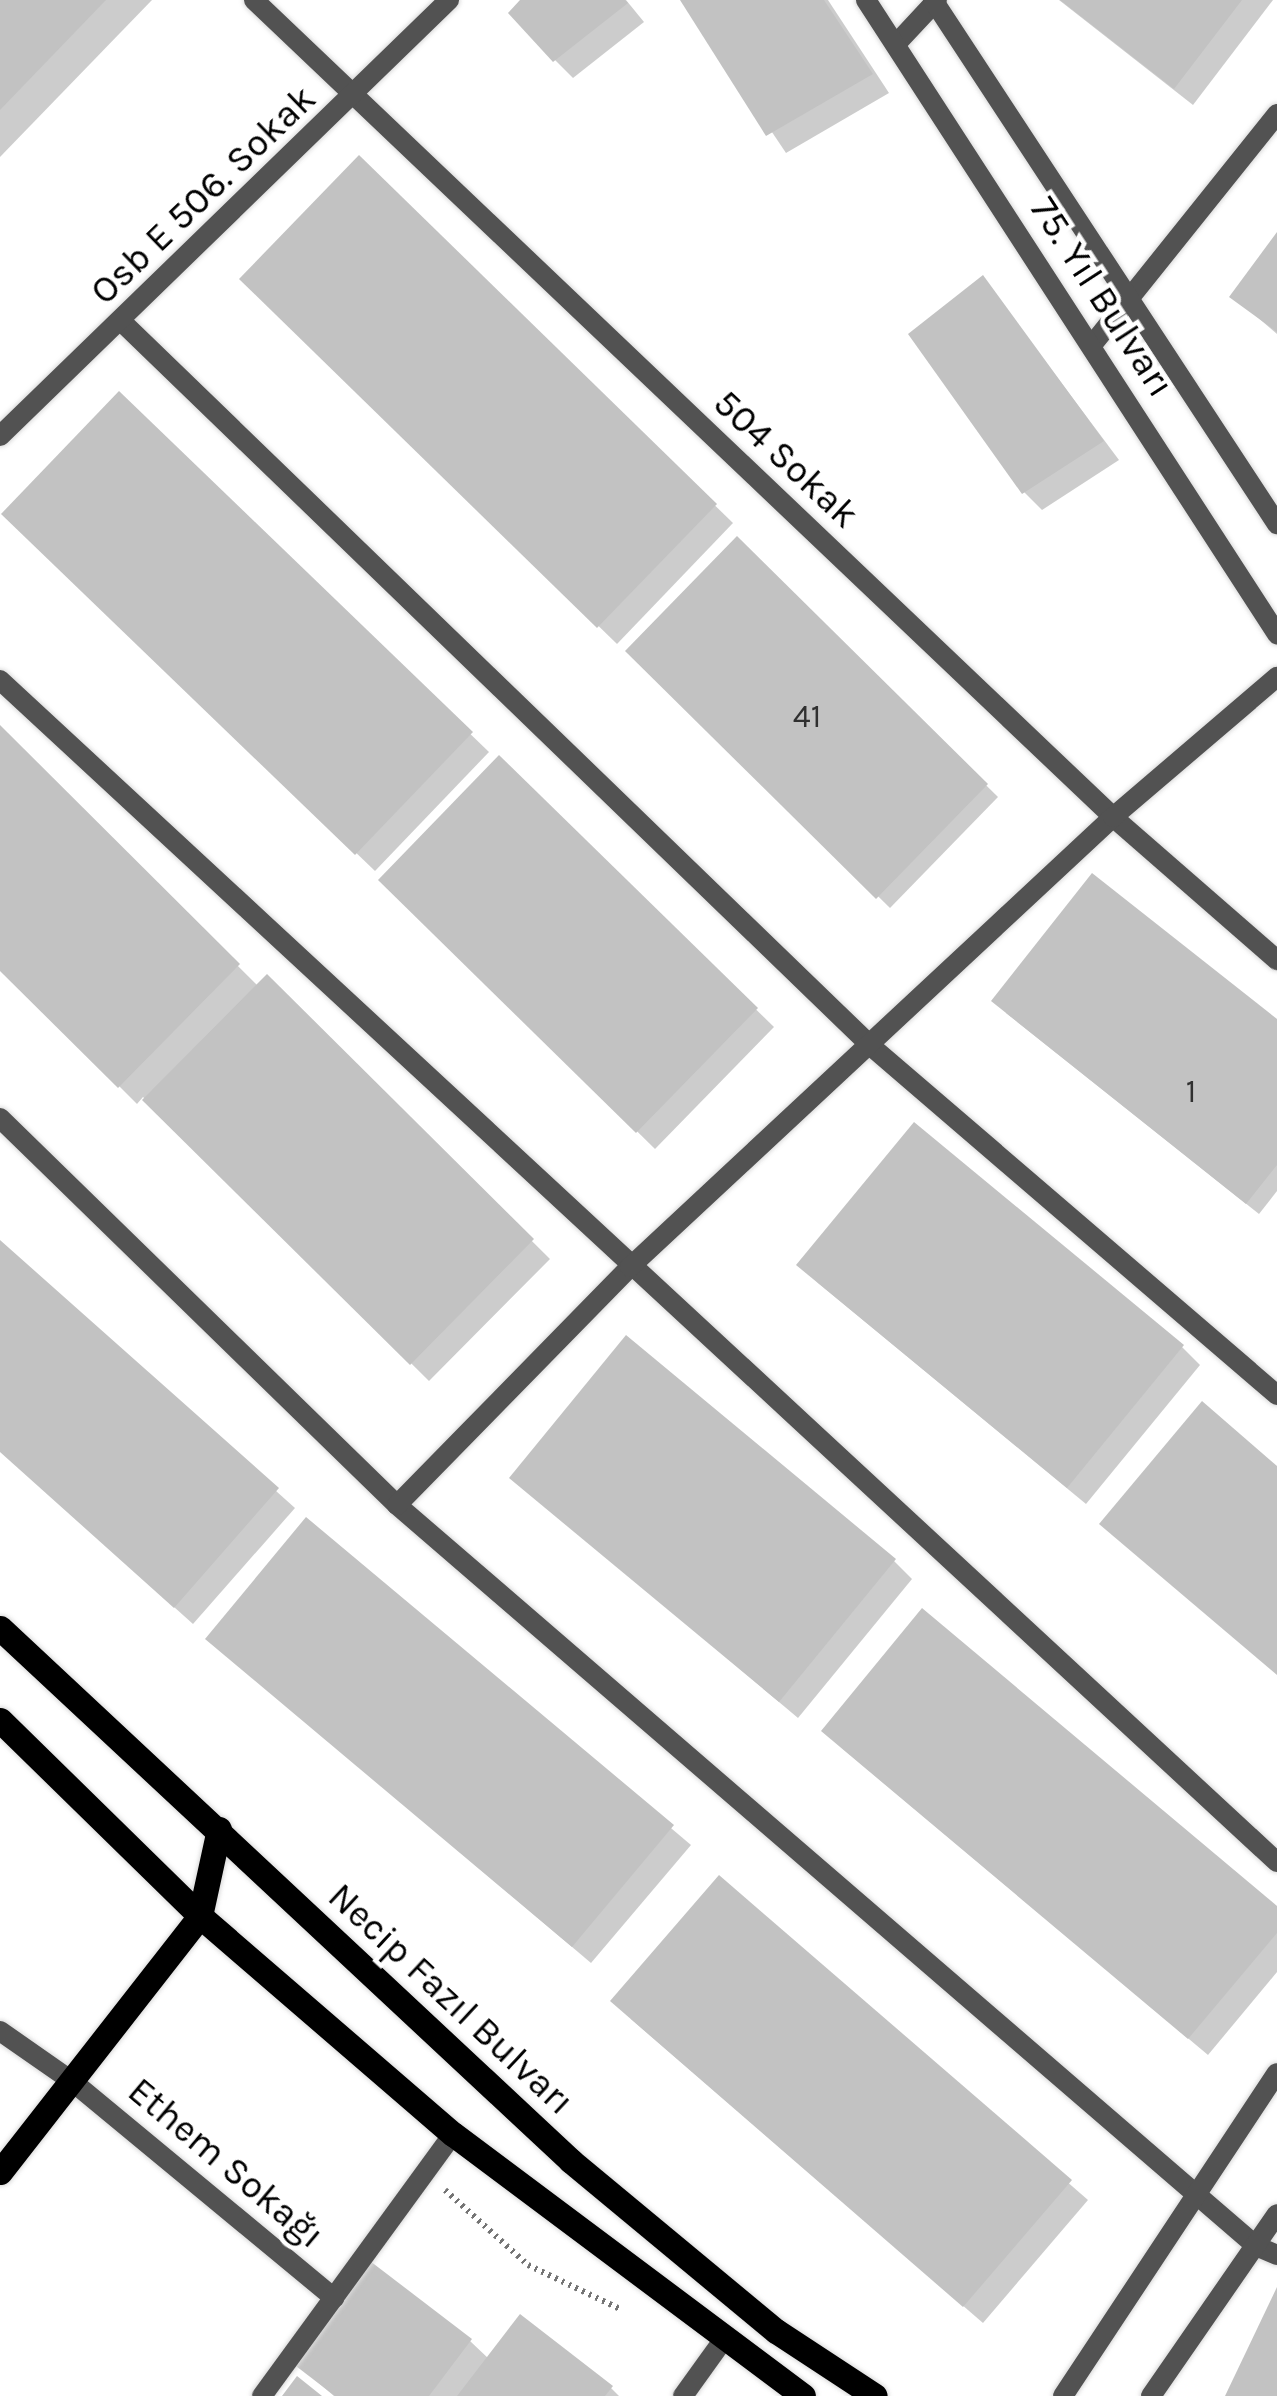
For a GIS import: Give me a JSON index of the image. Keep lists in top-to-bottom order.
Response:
{
  "streets": {
    "main road": ["Necip Fazıl Bulvarı"],
    "street": [
      "Osb E 506. Sokak",
      "75. Yıl Bulvarı",
      "504 Sokak",
      "Ethem Sokağı"
    ]
  },
  "crossings": [
    ["Osb E 506. Sokak", "504 Sokak"]
  ],
  "house_numbers": ["41", "1"]
}
